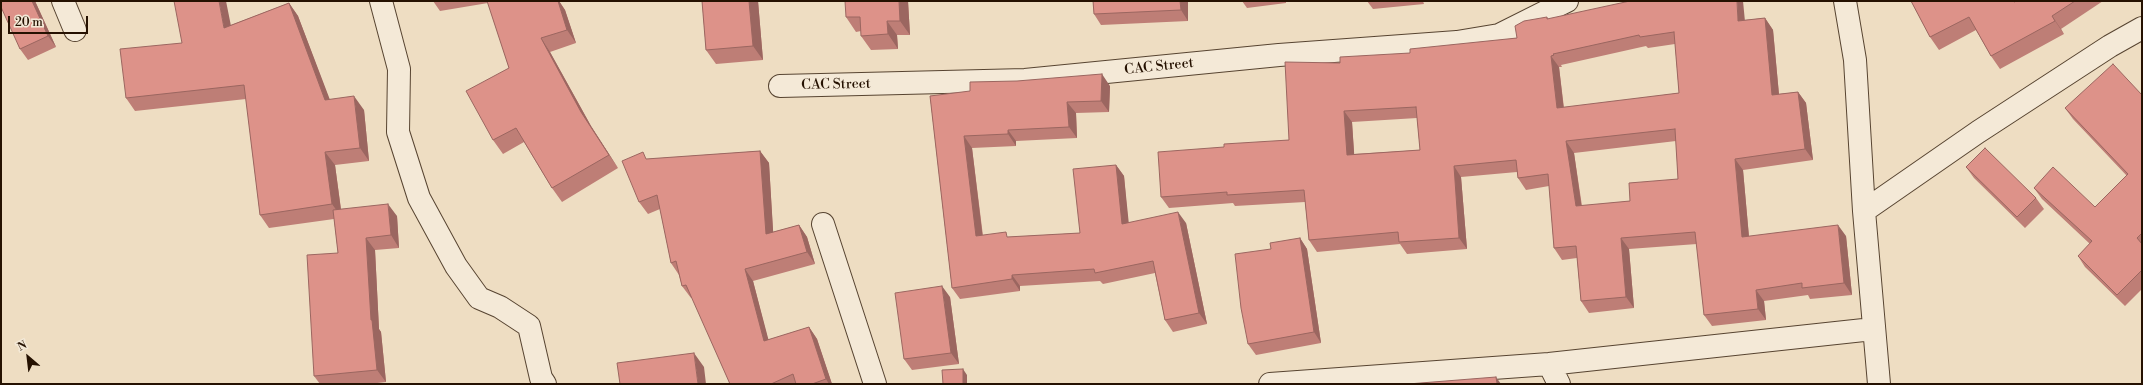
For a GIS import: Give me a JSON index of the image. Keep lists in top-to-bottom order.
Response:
{
  "streets": {
    "street": ["CAC Street"]
  },
  "scale_bar": "20 m",
  "north": "top left"
}
